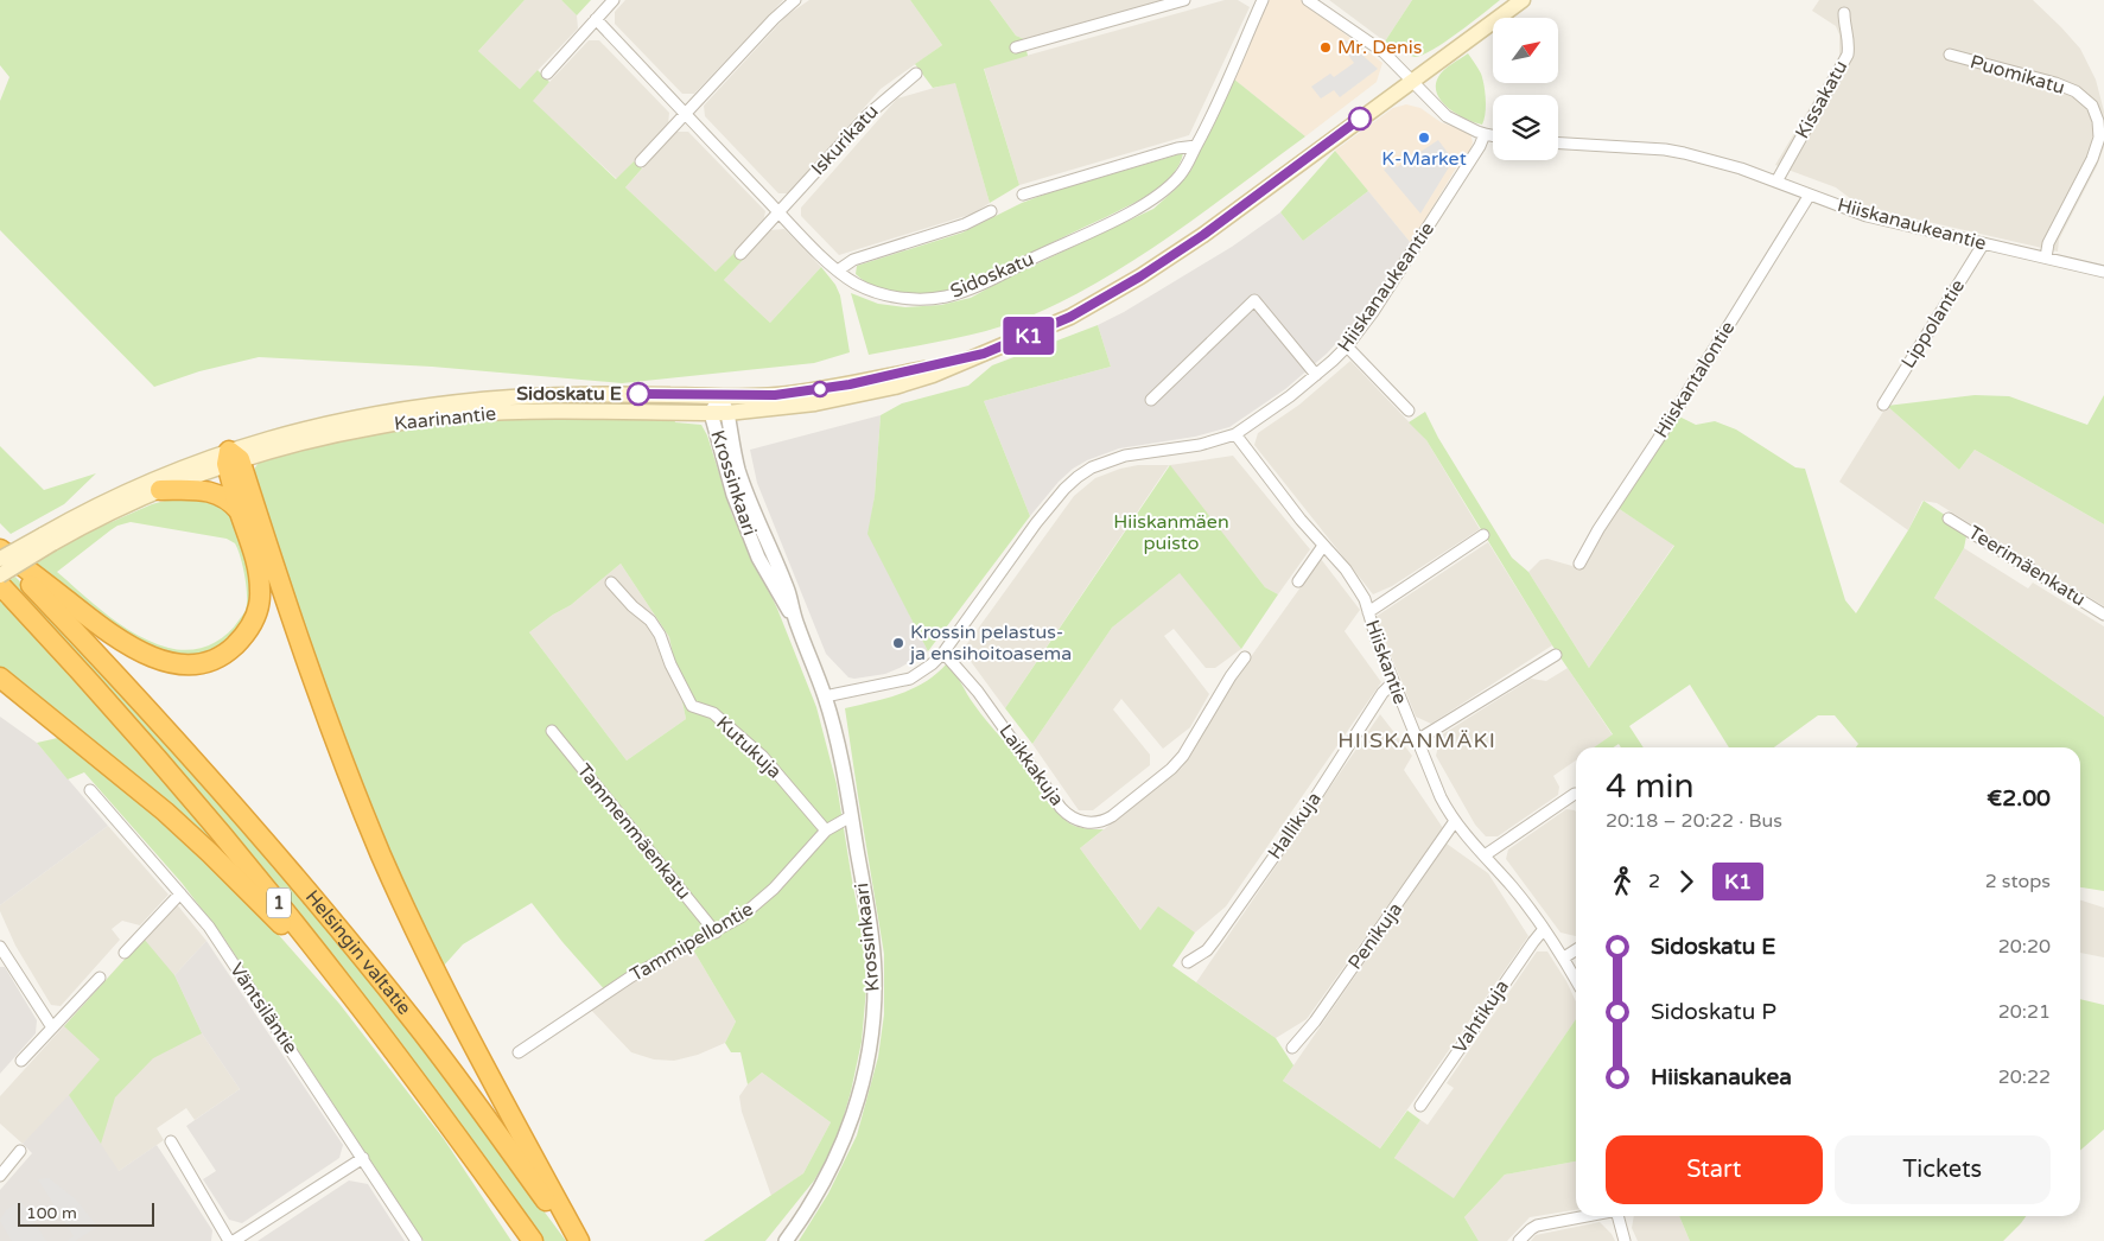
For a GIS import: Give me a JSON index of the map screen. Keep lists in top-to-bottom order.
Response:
{
  "streets": {
    "highway": ["1", "Helsingin valtatie"],
    "main road": ["Kaarinantie"],
    "street": [
      "Puomikatu",
      "Kissakatu",
      "Iskurikatu",
      "Hiiskanaukeantie",
      "Sidoskatu",
      "Lippolantie",
      "Hiiskantalontie",
      "Krossinkaari",
      "Teerimäenkatu",
      "Hiiskantie",
      "Kutukuja",
      "Laikkakuja",
      "Hallikuja",
      "Tammenmäenkatu",
      "Penikuja",
      "Tammipellontie",
      "Väntsiläntie",
      "Vahtikuja"
    ]
  },
  "crossings": [
    ["Puomikatu", "Hiiskanaukeantie"],
    ["Kissakatu", "Hiiskanaukeantie"],
    ["Iskurikatu", "Sidoskatu"],
    ["Hiiskanaukeantie", "Lippolantie"],
    ["Hiiskanaukeantie", "Hiiskantalontie"],
    ["Hiiskanaukeantie", "Kaarinantie"],
    ["Hiiskanaukeantie", "Krossinkaari"],
    ["Hiiskanaukeantie", "Hiiskantie"],
    ["Hiiskanaukeantie", "Laikkakuja"],
    ["Kaarinantie", "Krossinkaari"],
    ["Krossinkaari", "Tammipellontie"],
    ["Hiiskantie", "Hallikuja"],
    ["Hiiskantie", "Penikuja"],
    ["Hiiskantie", "Vahtikuja"],
    ["Kutukuja", "Tammipellontie"],
    ["Tammenmäenkatu", "Tammipellontie"]
  ],
  "districts": ["HIISKANMÄKI"],
  "parks": ["Hiiskanmäen puisto"],
  "places": [
    "Mr. Denis",
    "K-Market",
    "Sidoskatu E",
    "Krossin pelastus- ja ensihoitoasema"
  ],
  "lines": ["bus line K1"],
  "scale_bar": "100 m",
  "north": "top right",
  "page": {
    "on_map": "K1",
    "heading": ["4 min", "20:18 – 20:22 · Bus", "€2.00"],
    "legs": ["2", "K1", "2 stops"],
    "list": [
      {
        "name": "Sidoskatu E",
        "value": "20:20"
      },
      {
        "name": "Sidoskatu P",
        "value": "20:21"
      },
      {
        "name": "Hiiskanaukea",
        "value": "20:22"
      }
    ],
    "buttons": ["Start", "Tickets"],
    "scale": "100 m"
  }
}
